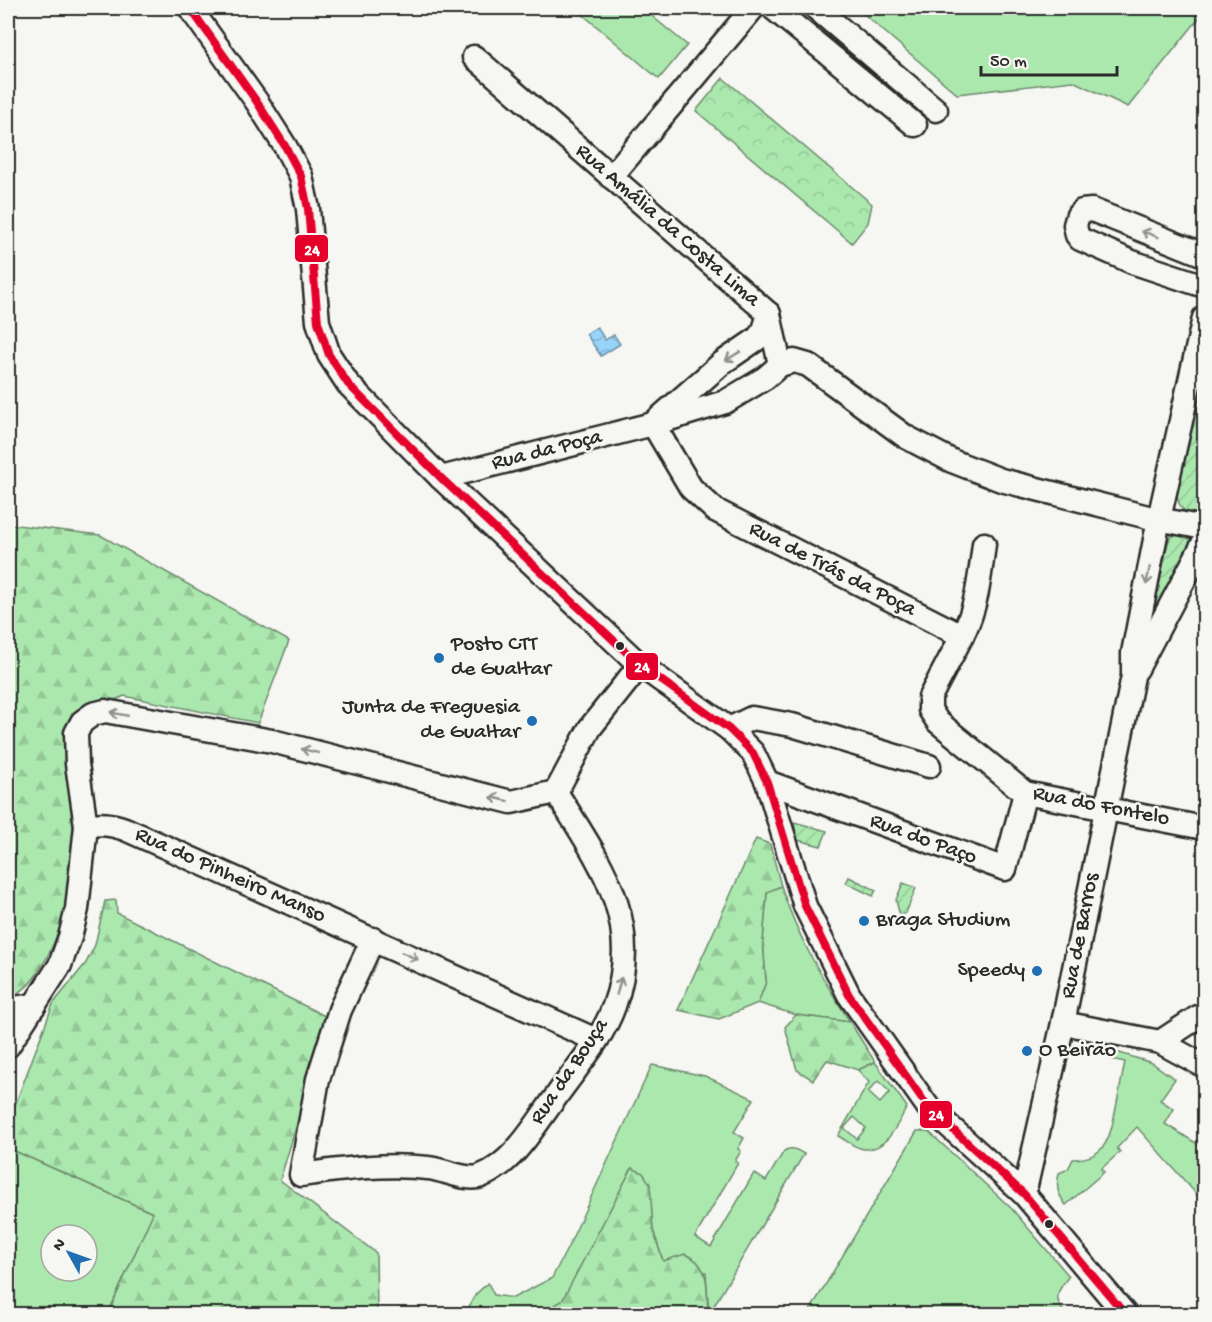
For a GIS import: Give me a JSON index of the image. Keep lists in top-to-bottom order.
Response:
{
  "streets": {
    "street": [
      "Rua Amália da Costa Lima",
      "Rua da Poça",
      "Rua de Trás da Poça",
      "Rua do Fontelo",
      "Rua do Paço",
      "Rua do Pinheiro Manso",
      "Rua de Barros",
      "Rua da Bouça"
    ]
  },
  "crossings": [
    ["Rua Amália da Costa Lima", "Rua da Poça"],
    ["Rua da Poça", "Rua de Trás da Poça"],
    ["Rua de Trás da Poça", "Rua do Fontelo"],
    ["Rua do Fontelo", "Rua do Paço"],
    ["Rua do Fontelo", "Rua de Barros"],
    ["Rua do Pinheiro Manso", "Rua da Bouça"]
  ],
  "one_way": ["Rua do Pinheiro Manso"],
  "places": [
    "Posto CTT de Gualtar",
    "Junta de Freguesia de Gualtar",
    "Braga Studium",
    "Speedy",
    "O Beirão"
  ],
  "lines": ["transit line 24"],
  "scale_bar": "50 m",
  "north": "top left"
}
